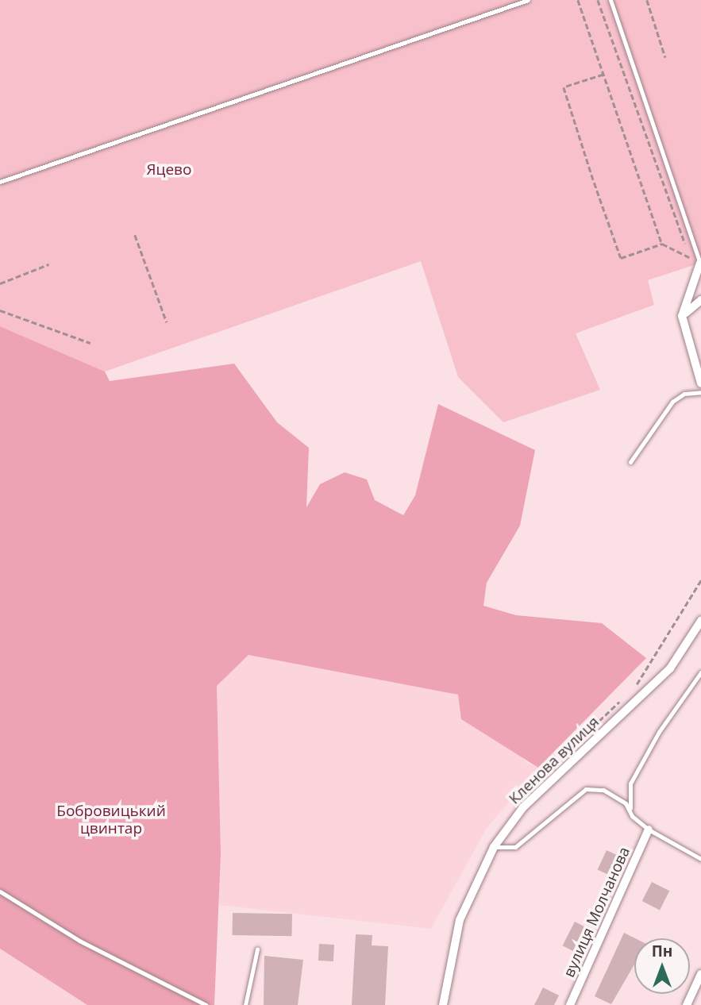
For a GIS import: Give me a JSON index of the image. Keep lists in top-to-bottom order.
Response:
{
  "streets": {
    "street": ["Кленова вулиця", "вулиця Молчанова"]
  },
  "parks": ["Яцево", "Бобровицький цвинтар"],
  "north": "top"
}
